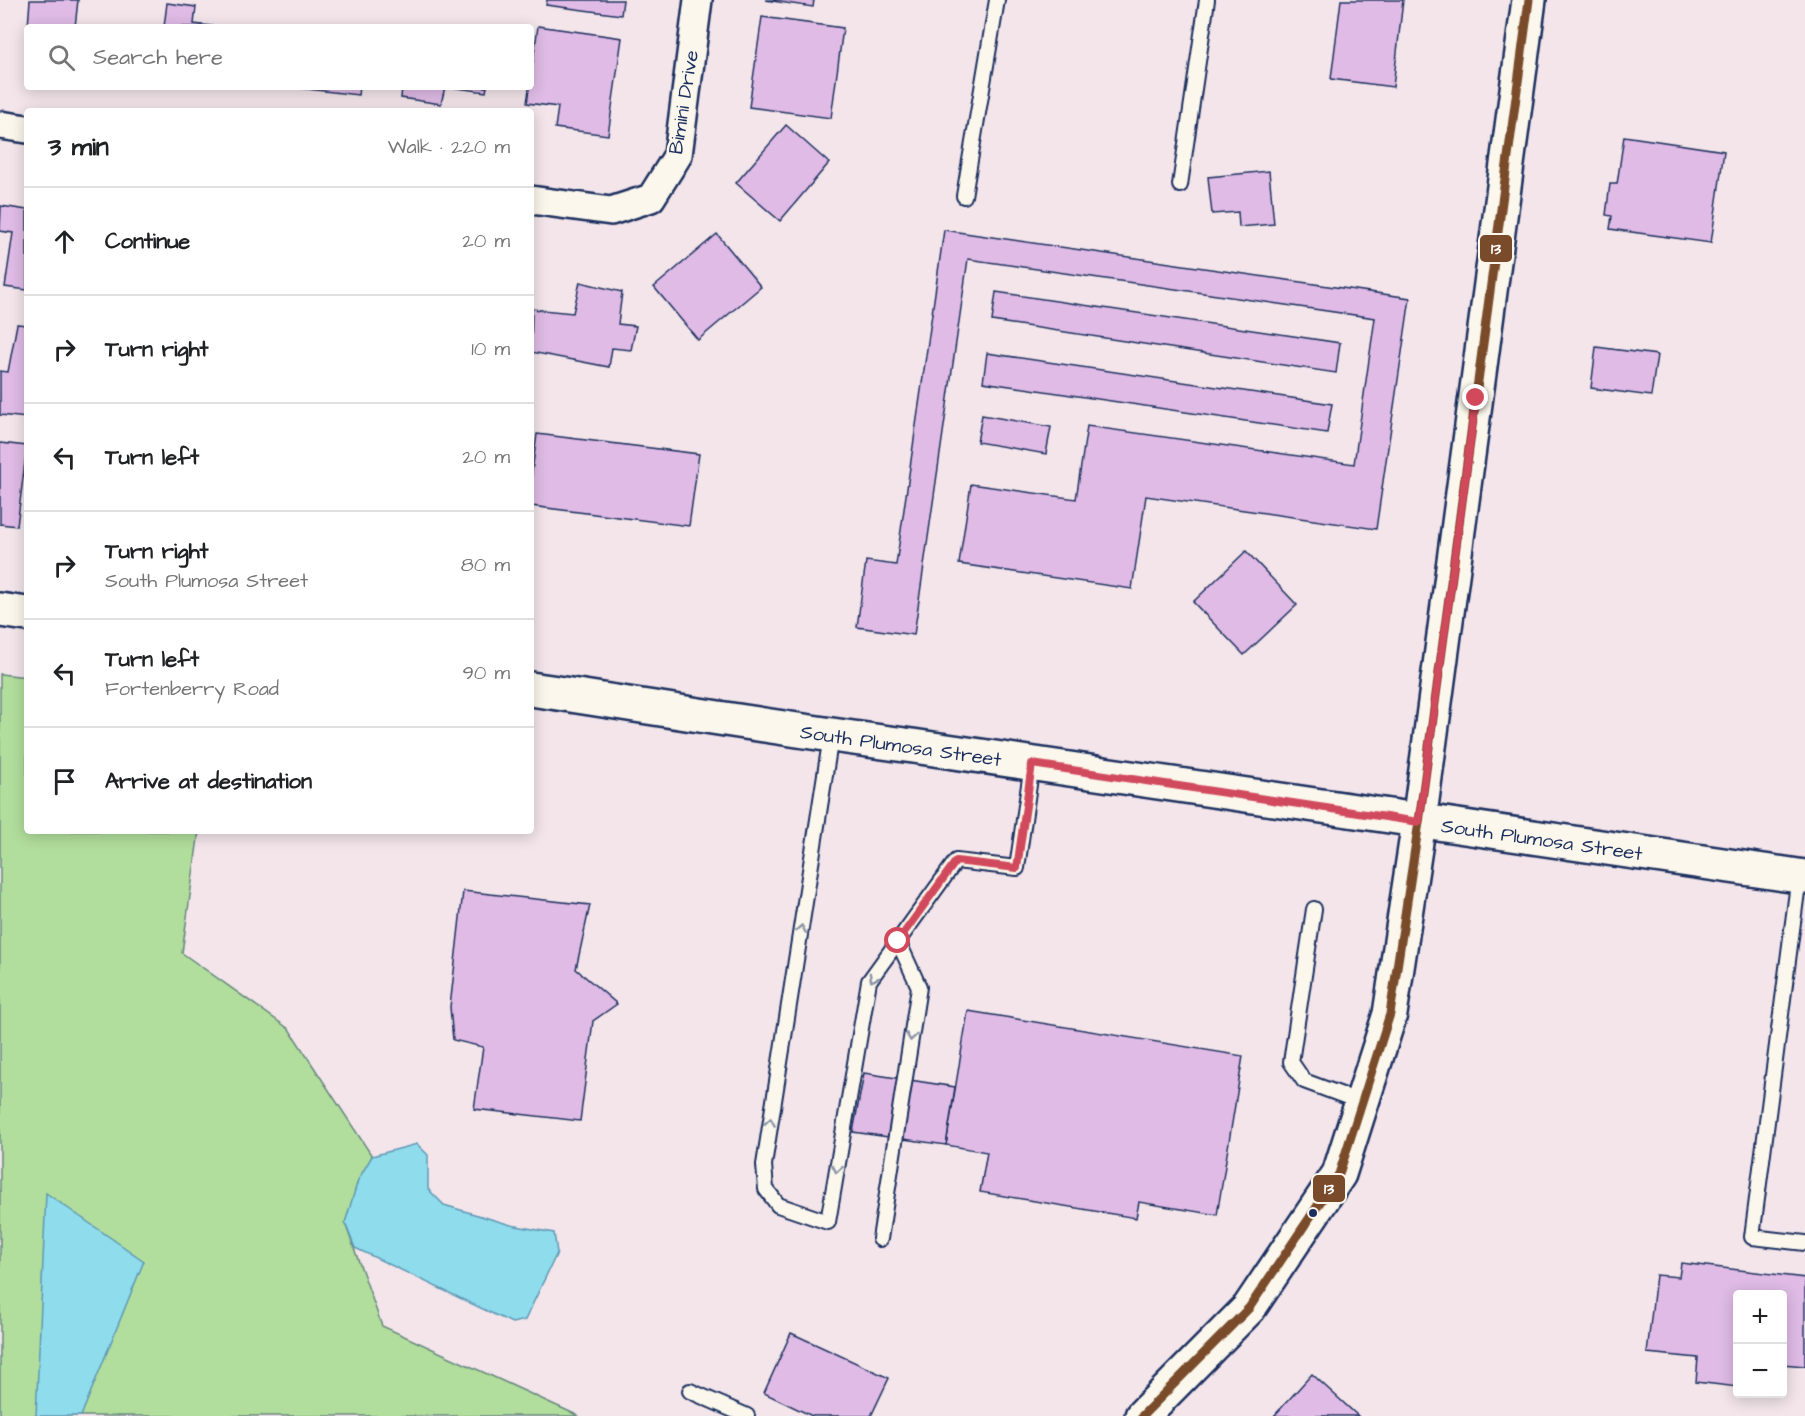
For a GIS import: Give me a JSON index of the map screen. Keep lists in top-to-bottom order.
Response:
{
  "streets": {
    "street": ["Bimini Drive", "South Plumosa Street"]
  },
  "lines": ["transit line 13"],
  "page": {
    "search": "Search here",
    "heading": ["3 min", "Walk · 220 m"],
    "list": [
      ["Continue", "20 m"],
      ["Turn right", "10 m"],
      ["Turn left", "20 m"],
      ["Turn right", "South Plumosa Street", "80 m"],
      ["Turn left", "Fortenberry Road", "90 m"],
      "Arrive at destination"
    ],
    "map_buttons": ["+", "−"]
  }
}
